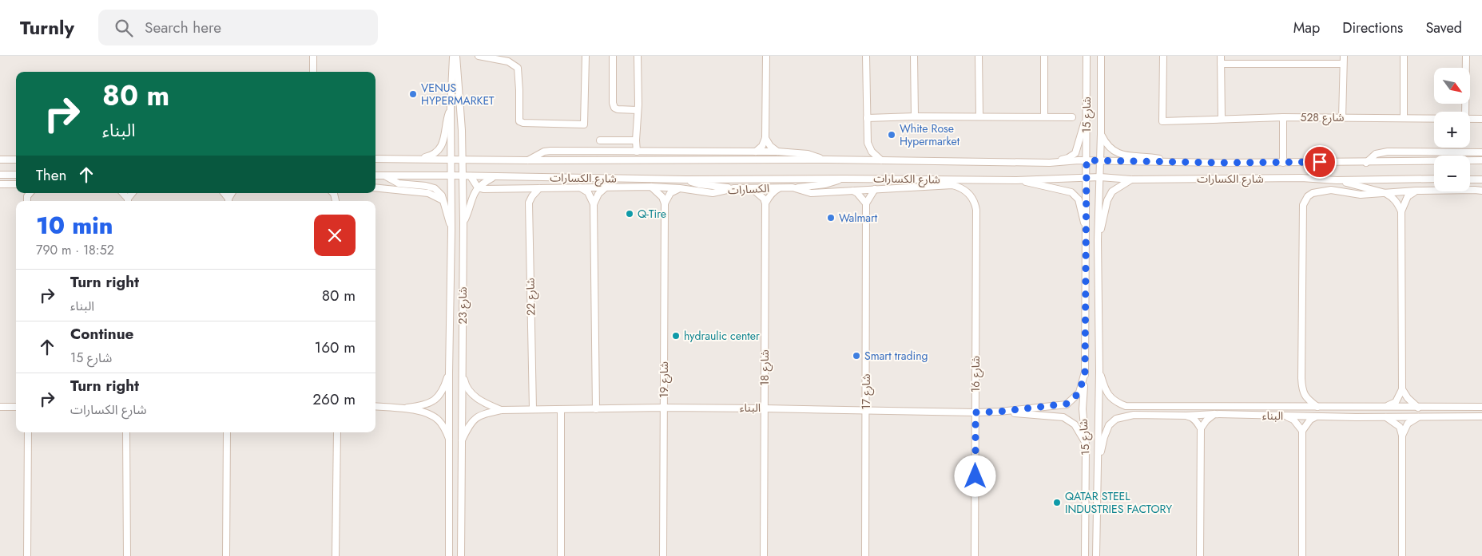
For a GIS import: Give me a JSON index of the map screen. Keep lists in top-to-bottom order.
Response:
{
  "streets": {
    "street": [
      "شارع 15",
      "شارع 528",
      "شارع الكسارات",
      "الكسارات",
      "شارع 22",
      "شارع 23",
      "شارع 18",
      "شارع 16",
      "شارع 19",
      "شارع 17",
      "البناء"
    ]
  },
  "crossings": [
    ["شارع 15", "شارع الكسارات"],
    ["شارع 15", "البناء"],
    ["شارع الكسارات", "شارع 23"],
    ["الكسارات", "شارع 22"],
    ["الكسارات", "شارع 16"],
    ["شارع 22", "البناء"],
    ["شارع 23", "البناء"],
    ["شارع 18", "البناء"],
    ["شارع 16", "البناء"],
    ["شارع 19", "البناء"],
    ["شارع 17", "البناء"]
  ],
  "places": [
    "VENUS HYPERMARKET",
    "White Rose Hypermarket",
    "Q-Tire",
    "Walmart",
    "hydraulic center",
    "Smart trading",
    "QATAR STEEL INDUSTRIES FACTORY"
  ],
  "north": "bottom right",
  "page": {
    "header": "Turnly",
    "search": "Search here",
    "nav": ["Map", "Directions", "Saved"],
    "map_buttons": ["+", "−"],
    "turn": ["80 m", "البناء"],
    "then": "Then",
    "heading": ["10 min", "790 m · 18:52"],
    "list": [
      {
        "name": "Turn right",
        "note": "البناء",
        "value": "80 m"
      },
      {
        "name": "Continue",
        "note": "شارع 15",
        "value": "160 m"
      },
      {
        "name": "Turn right",
        "note": "شارع الكسارات",
        "value": "260 m"
      }
    ]
  }
}
